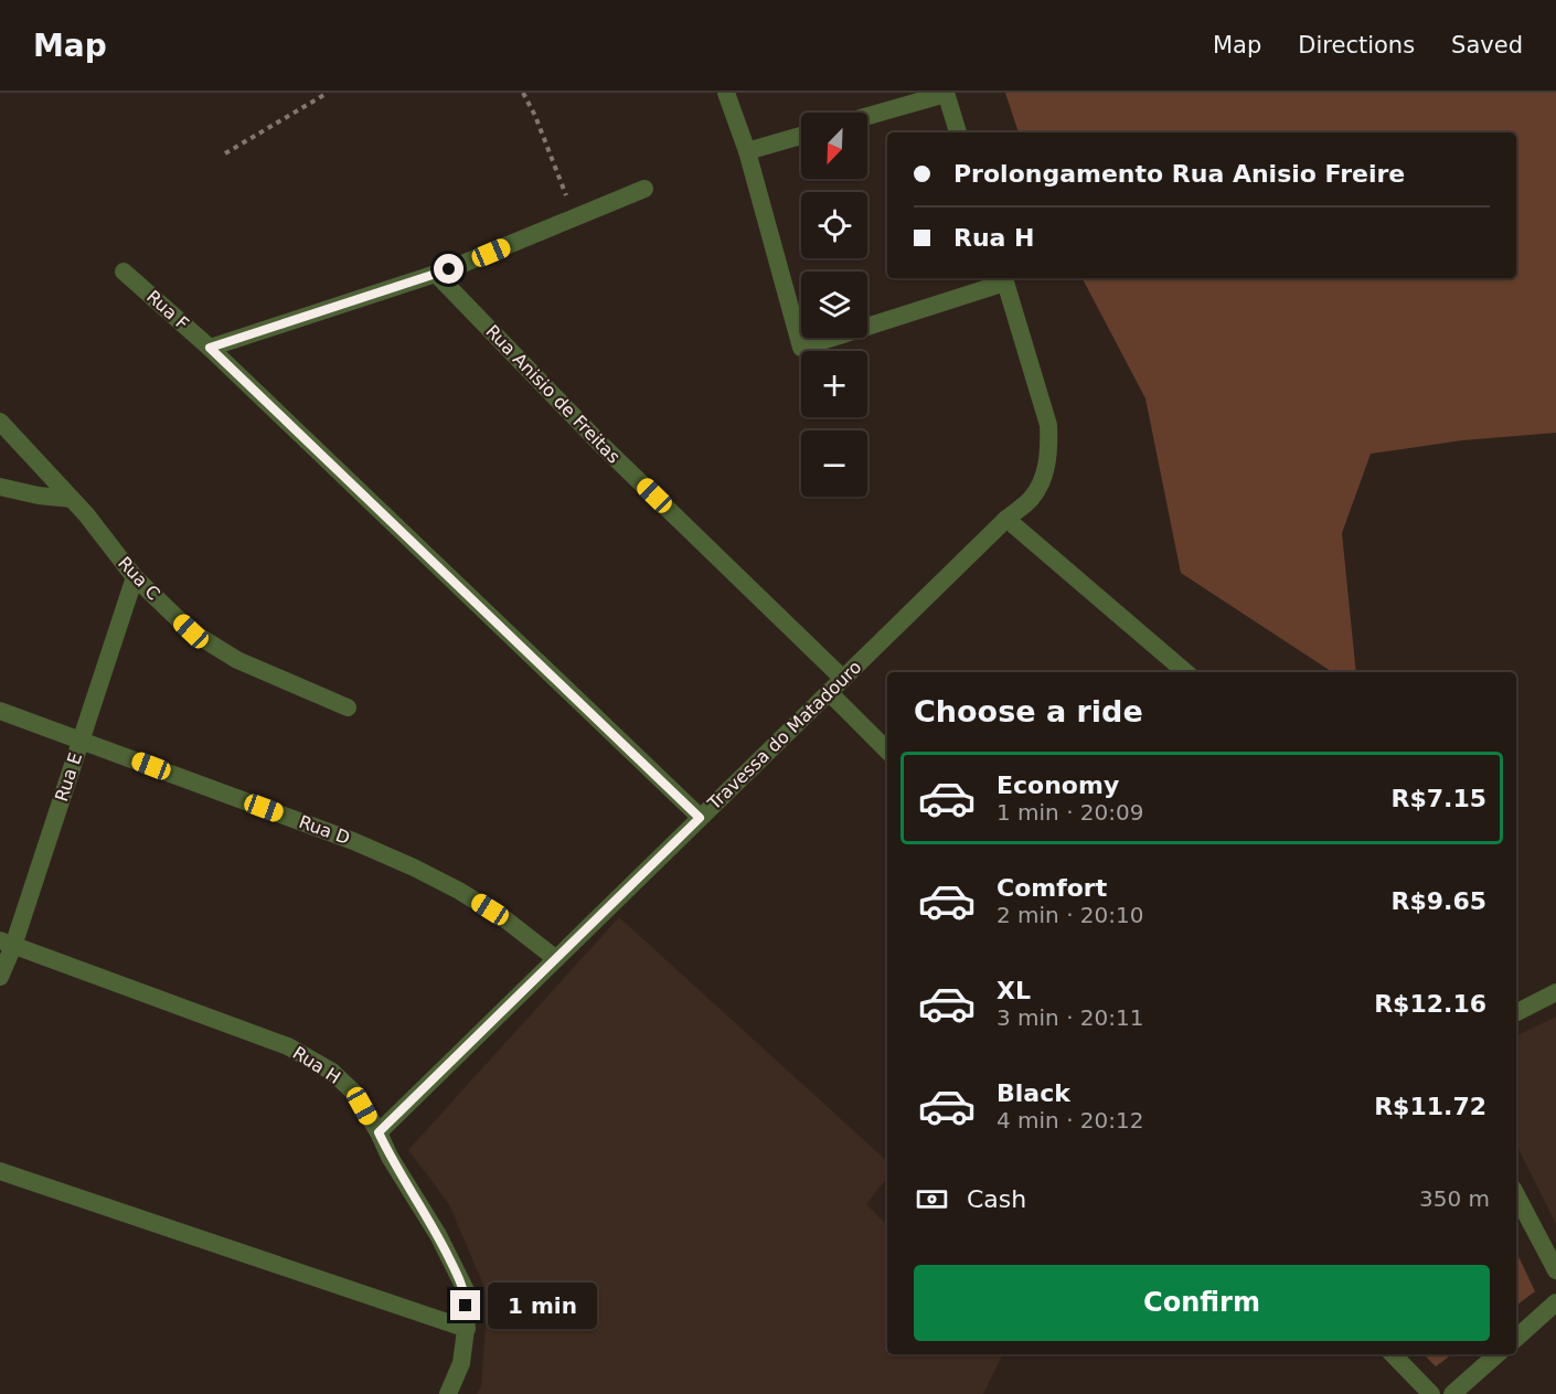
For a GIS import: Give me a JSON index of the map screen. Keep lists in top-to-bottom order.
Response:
{
  "streets": {
    "street": [
      "Rua F",
      "Rua Anisio de Freitas",
      "Rua C",
      "Travessa do Matadouro",
      "Rua E",
      "Rua D",
      "Rua H"
    ]
  },
  "crossings": [
    ["Rua F", "Travessa do Matadouro"],
    ["Rua Anisio de Freitas", "Travessa do Matadouro"],
    ["Rua C", "Rua E"],
    ["Travessa do Matadouro", "Rua D"],
    ["Travessa do Matadouro", "Rua H"],
    ["Rua E", "Rua D"],
    ["Rua E", "Rua H"]
  ],
  "north": "bottom left",
  "page": {
    "header": "Map",
    "nav": ["Map", "Directions", "Saved"],
    "map_buttons": ["+", "−"],
    "banner": ["Prolongamento Rua Anisio Freire", "Rua H"],
    "heading": "Choose a ride",
    "list": [
      {
        "name": "Economy",
        "note": "1 min · 20:09",
        "value": "R$7.15"
      },
      {
        "name": "Comfort",
        "note": "2 min · 20:10",
        "value": "R$9.65"
      },
      {
        "name": "XL",
        "note": "3 min · 20:11",
        "value": "R$12.16"
      },
      {
        "name": "Black",
        "note": "4 min · 20:12",
        "value": "R$11.72"
      }
    ],
    "pay": ["Cash", "350 m"],
    "buttons": "Confirm",
    "bubble": "1 min"
  }
}
